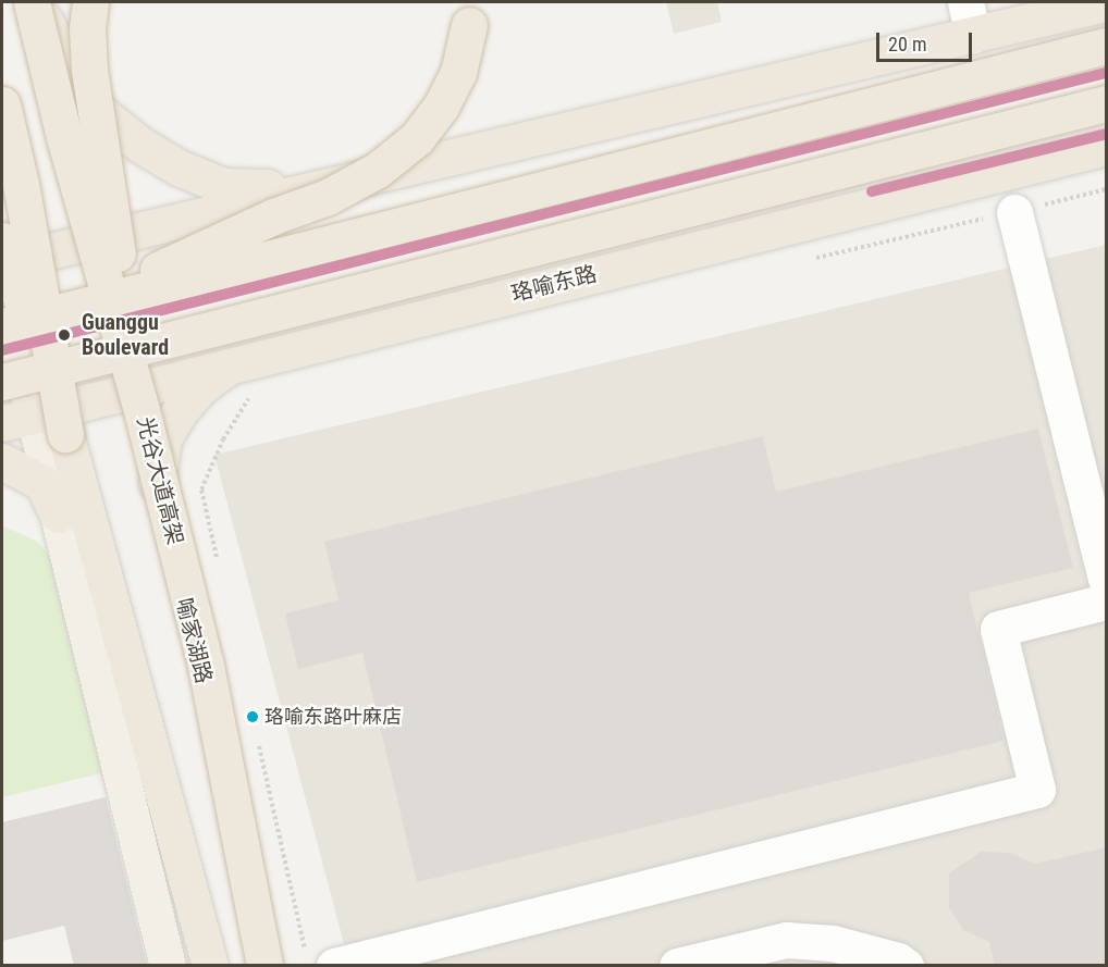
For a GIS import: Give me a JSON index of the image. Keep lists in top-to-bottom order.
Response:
{
  "streets": {
    "highway": ["珞喻东路", "光谷大道高架"],
    "main road": ["喻家湖路"]
  },
  "crossings": [
    ["珞喻东路", "光谷大道高架"],
    ["珞喻东路", "喻家湖路"],
    ["光谷大道高架", "喻家湖路"]
  ],
  "places": ["Guanggu Boulevard", "珞喻东路叶麻店"],
  "scale_bar": "20 m"
}
